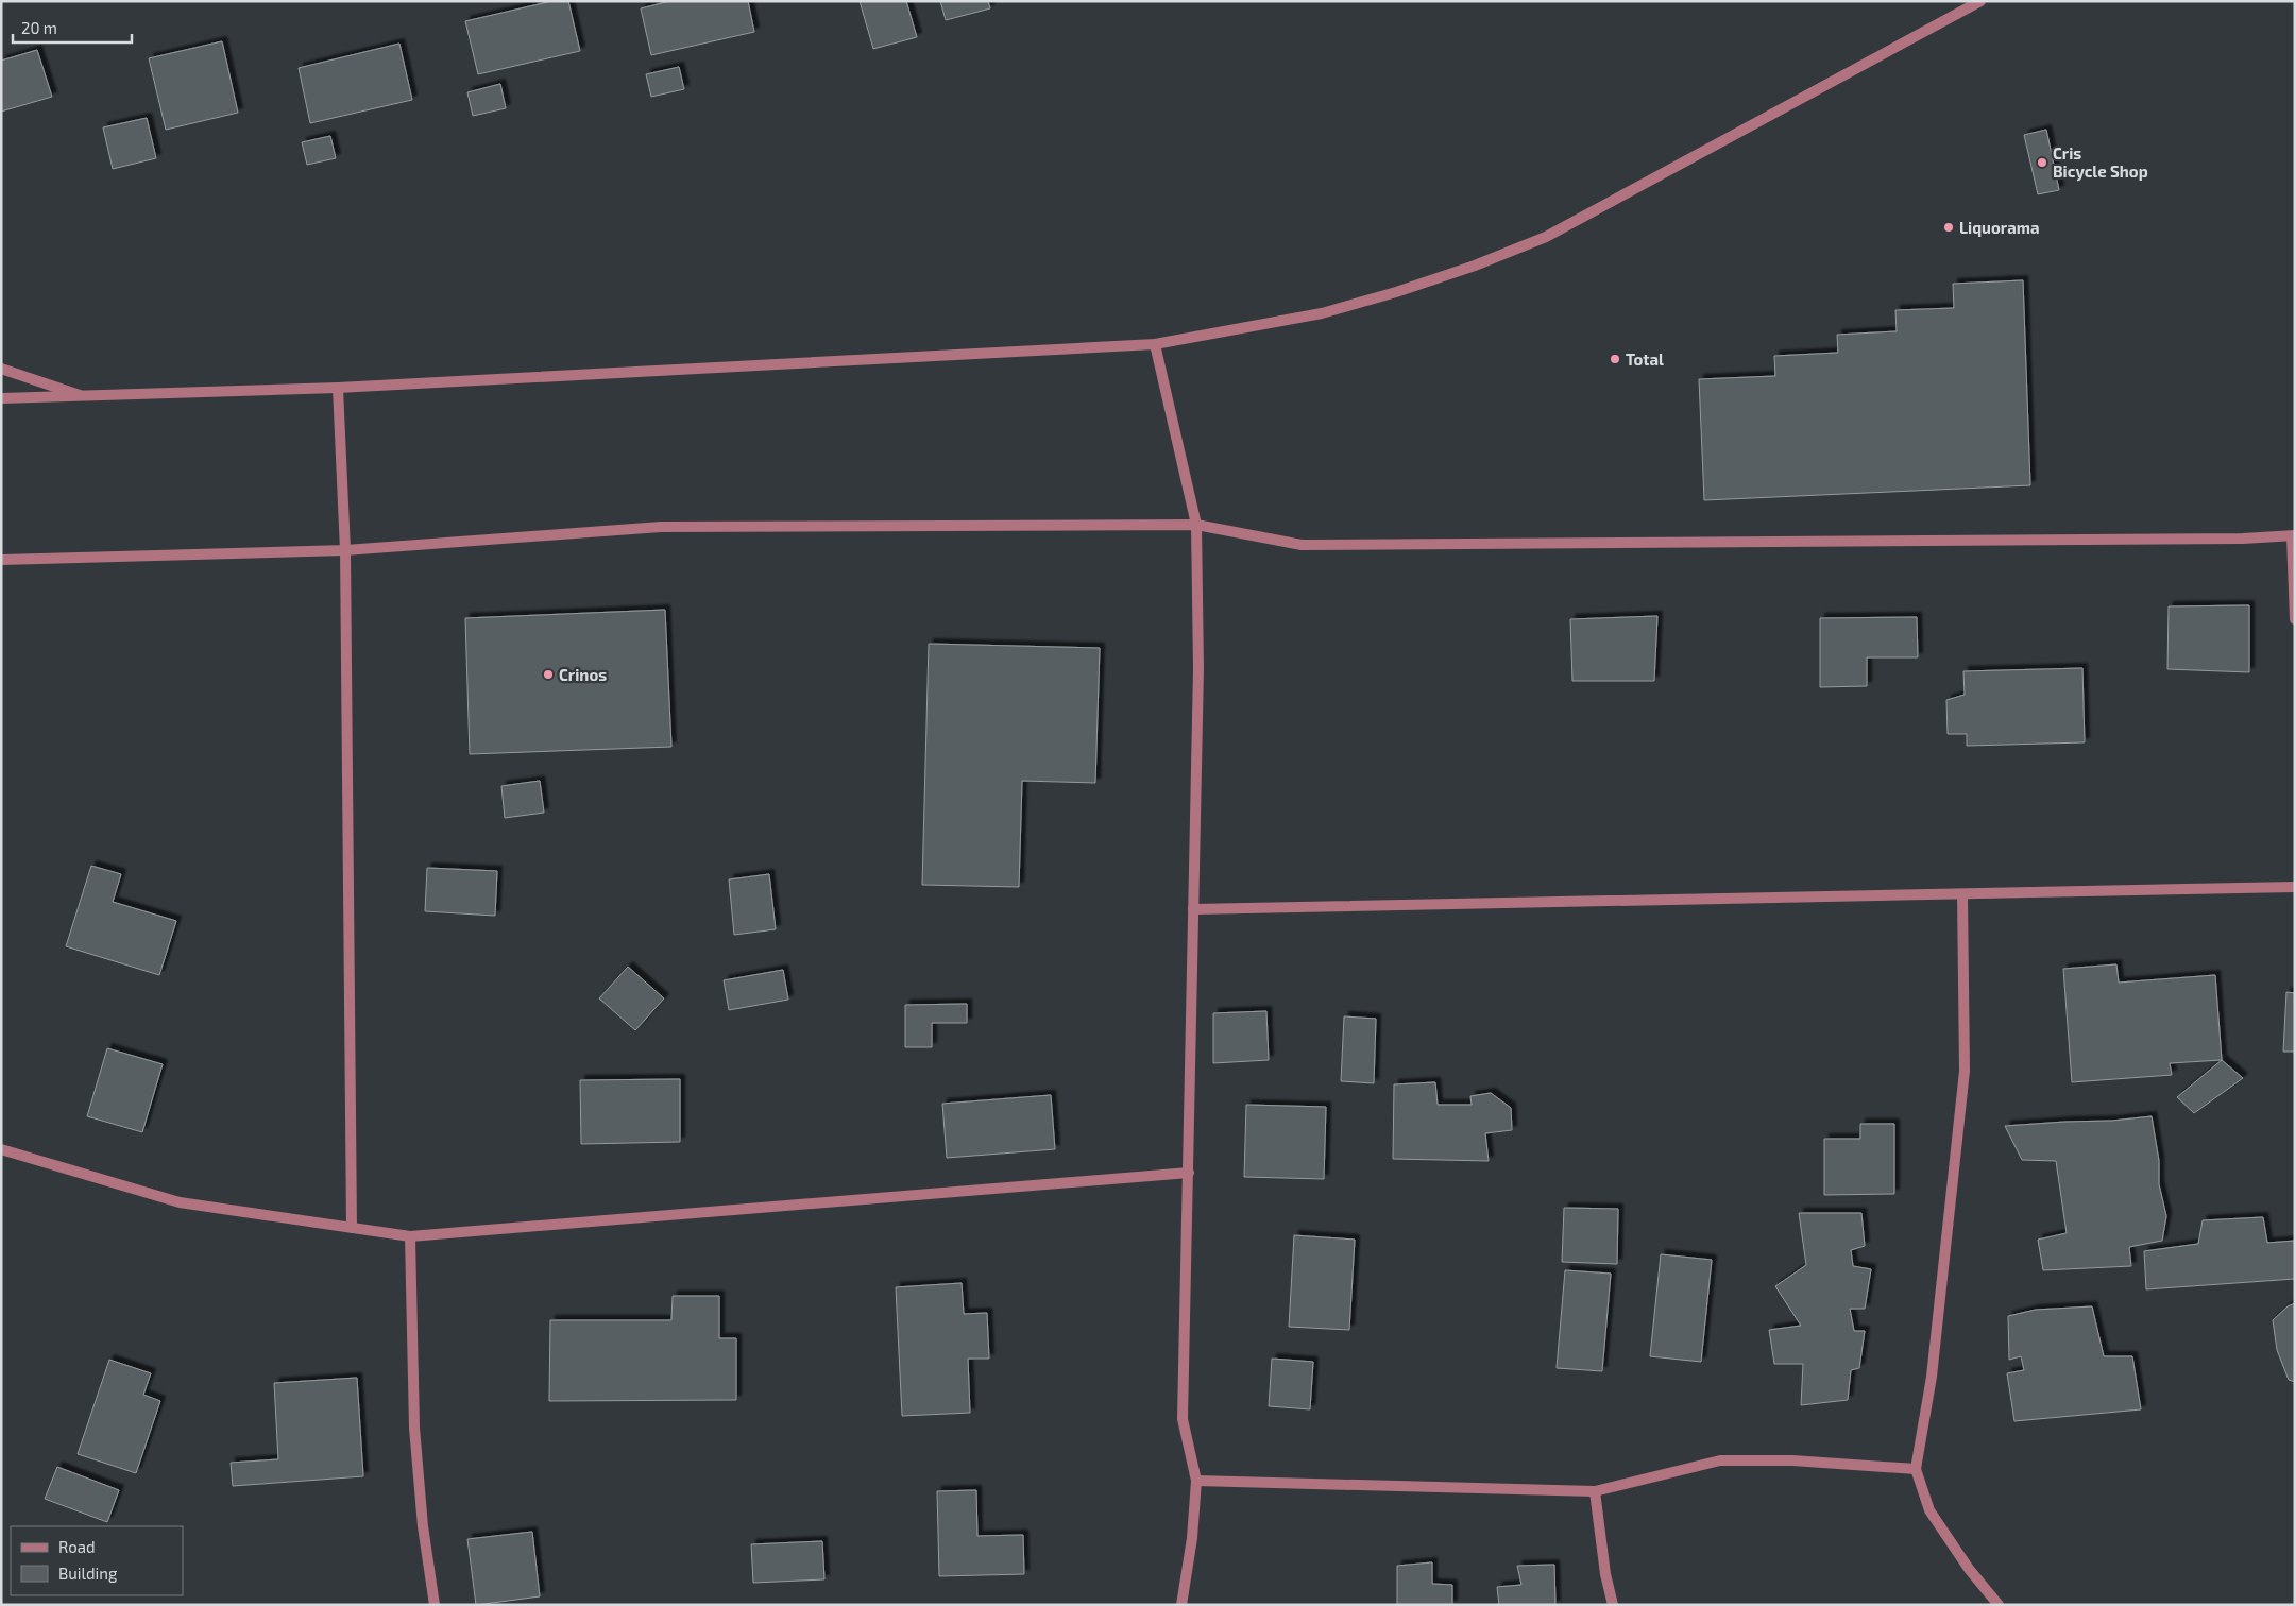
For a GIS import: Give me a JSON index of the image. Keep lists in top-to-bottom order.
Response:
{
  "places": [
    "Cris Bicycle Shop",
    "Liquorama",
    "Total",
    "Crinos"
  ],
  "legend": ["Road", "Building"],
  "scale_bar": "20 m"
}
